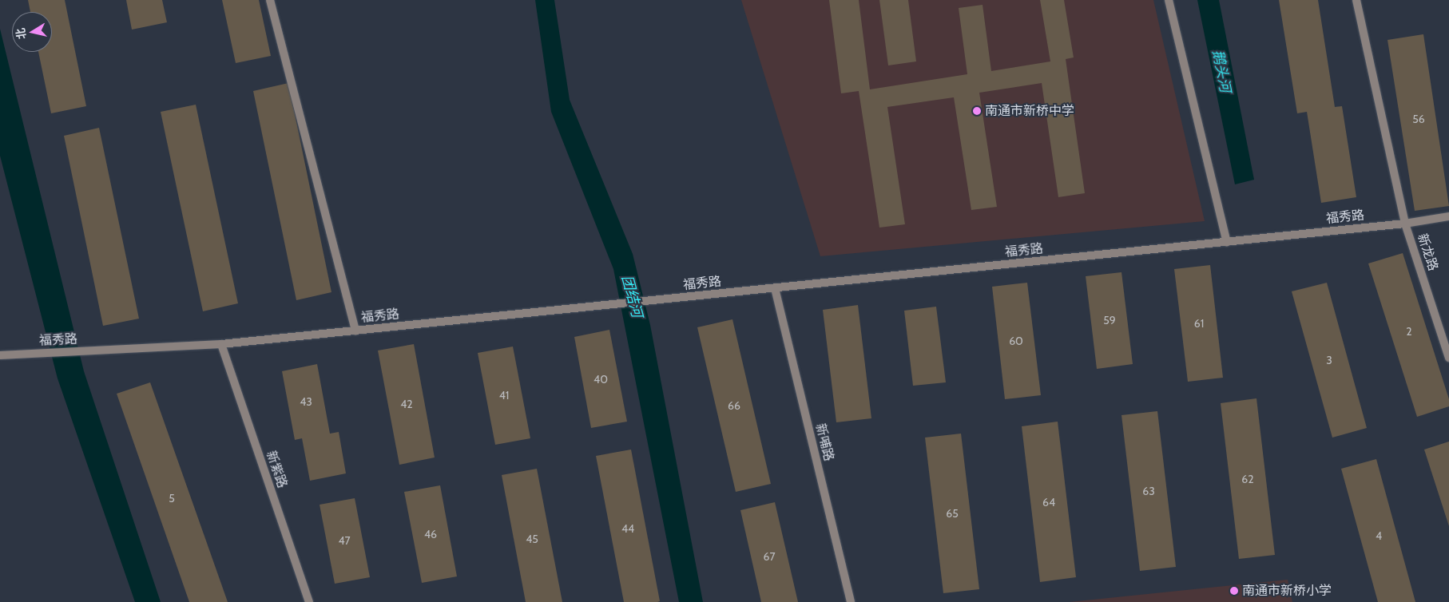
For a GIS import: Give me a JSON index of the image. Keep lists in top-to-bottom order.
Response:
{
  "streets": {
    "street": [
      "福秀路",
      "新龙路",
      "新哺路",
      "新紫路"
    ]
  },
  "crossings": [
    ["福秀路", "新龙路"],
    ["福秀路", "新哺路"],
    ["福秀路", "新紫路"]
  ],
  "water": ["鹅头河", "团结河"],
  "places": ["南通市新桥中学", "南通市新桥小学"],
  "house_numbers": [
    "56",
    "59",
    "61",
    "2",
    "60",
    "3",
    "40",
    "41",
    "43",
    "42",
    "66",
    "62",
    "63",
    "5",
    "64",
    "65",
    "44",
    "46",
    "4",
    "45",
    "47",
    "67"
  ],
  "north": "left"
}
